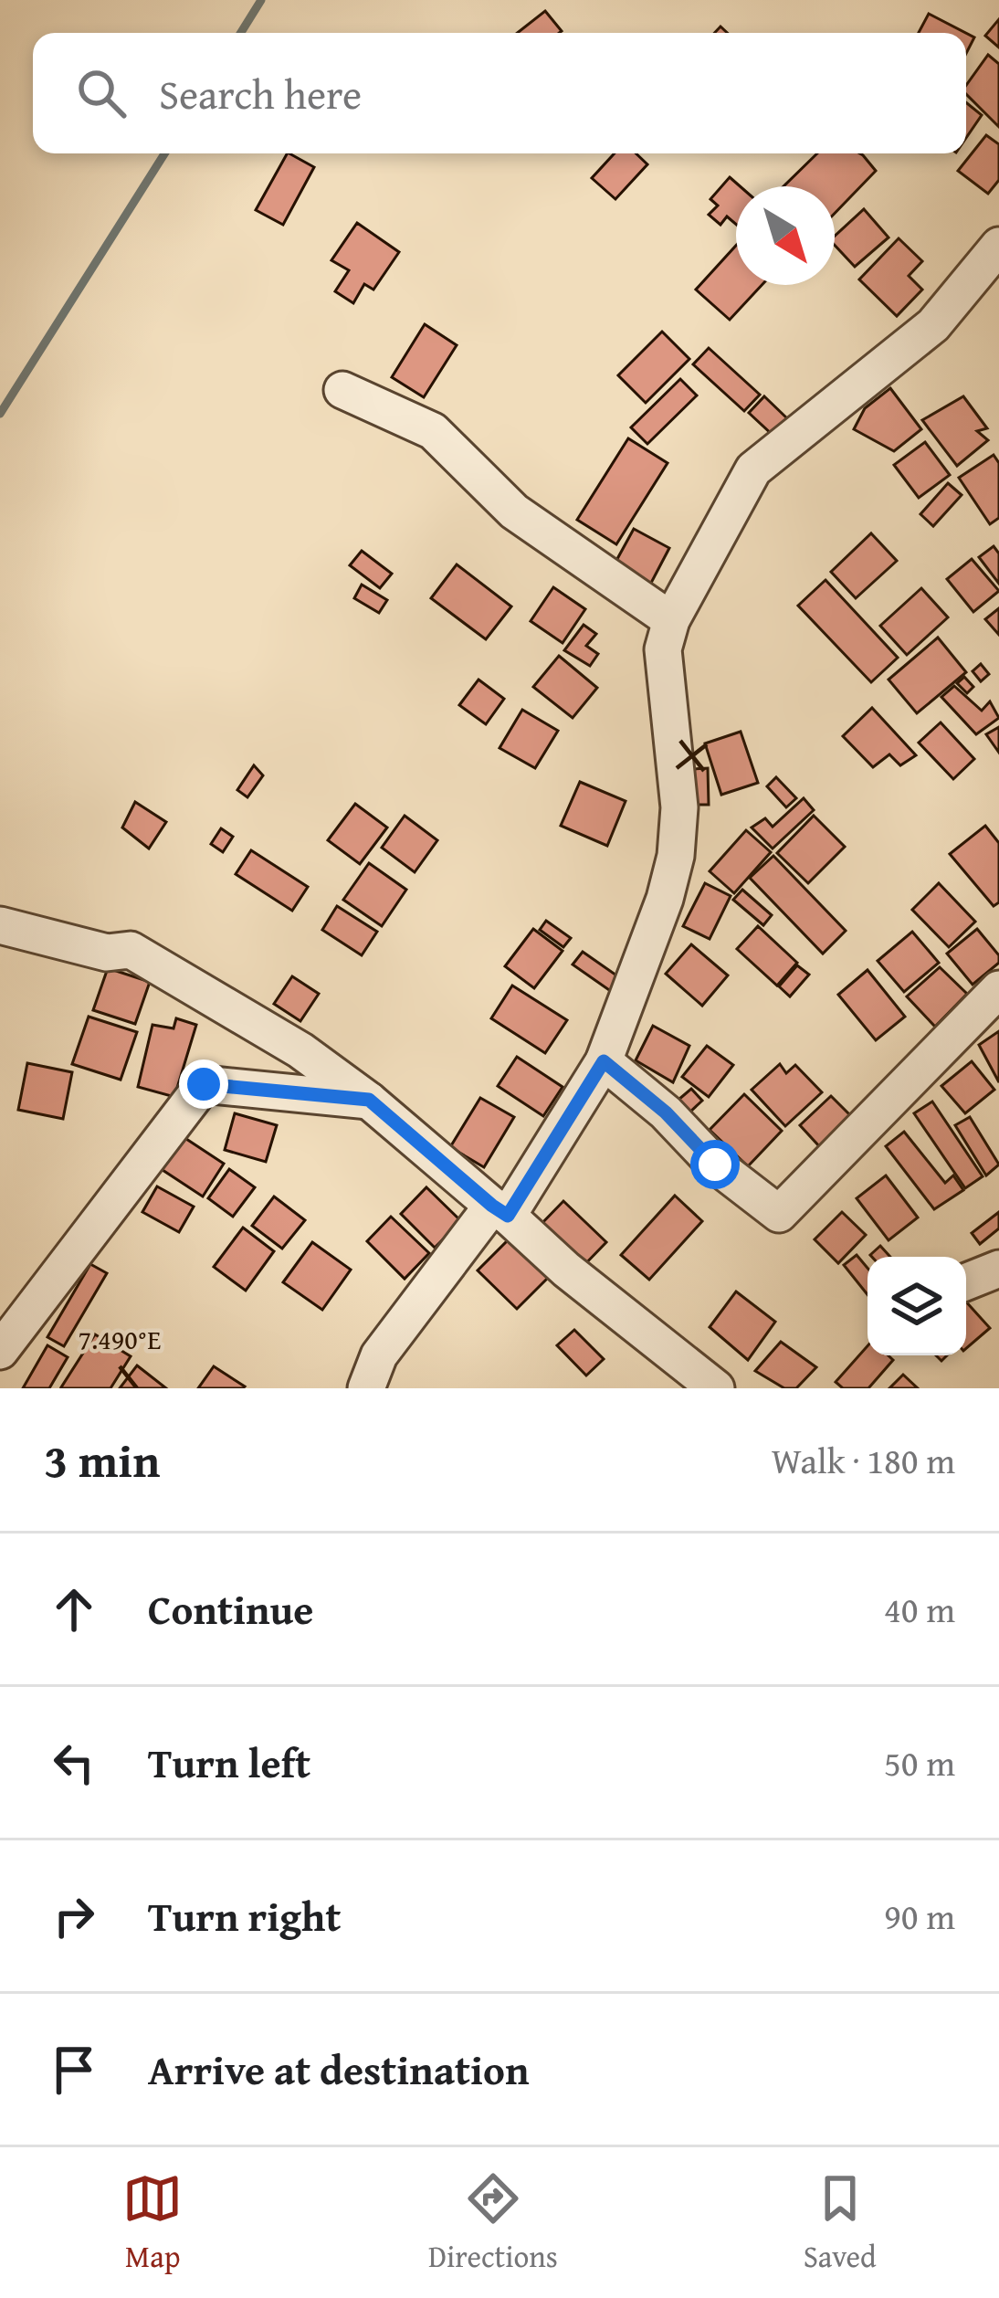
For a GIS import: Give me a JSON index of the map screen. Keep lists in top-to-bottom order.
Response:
{
  "north": "bottom right",
  "page": {
    "search": "Search here",
    "heading": ["3 min", "Walk · 180 m"],
    "list": [
      ["Continue", "40 m"],
      ["Turn left", "50 m"],
      ["Turn right", "90 m"],
      "Arrive at destination"
    ],
    "nav": ["Map", "Directions", "Saved"]
  },
  "coordinates": ["7.490°E"]
}
